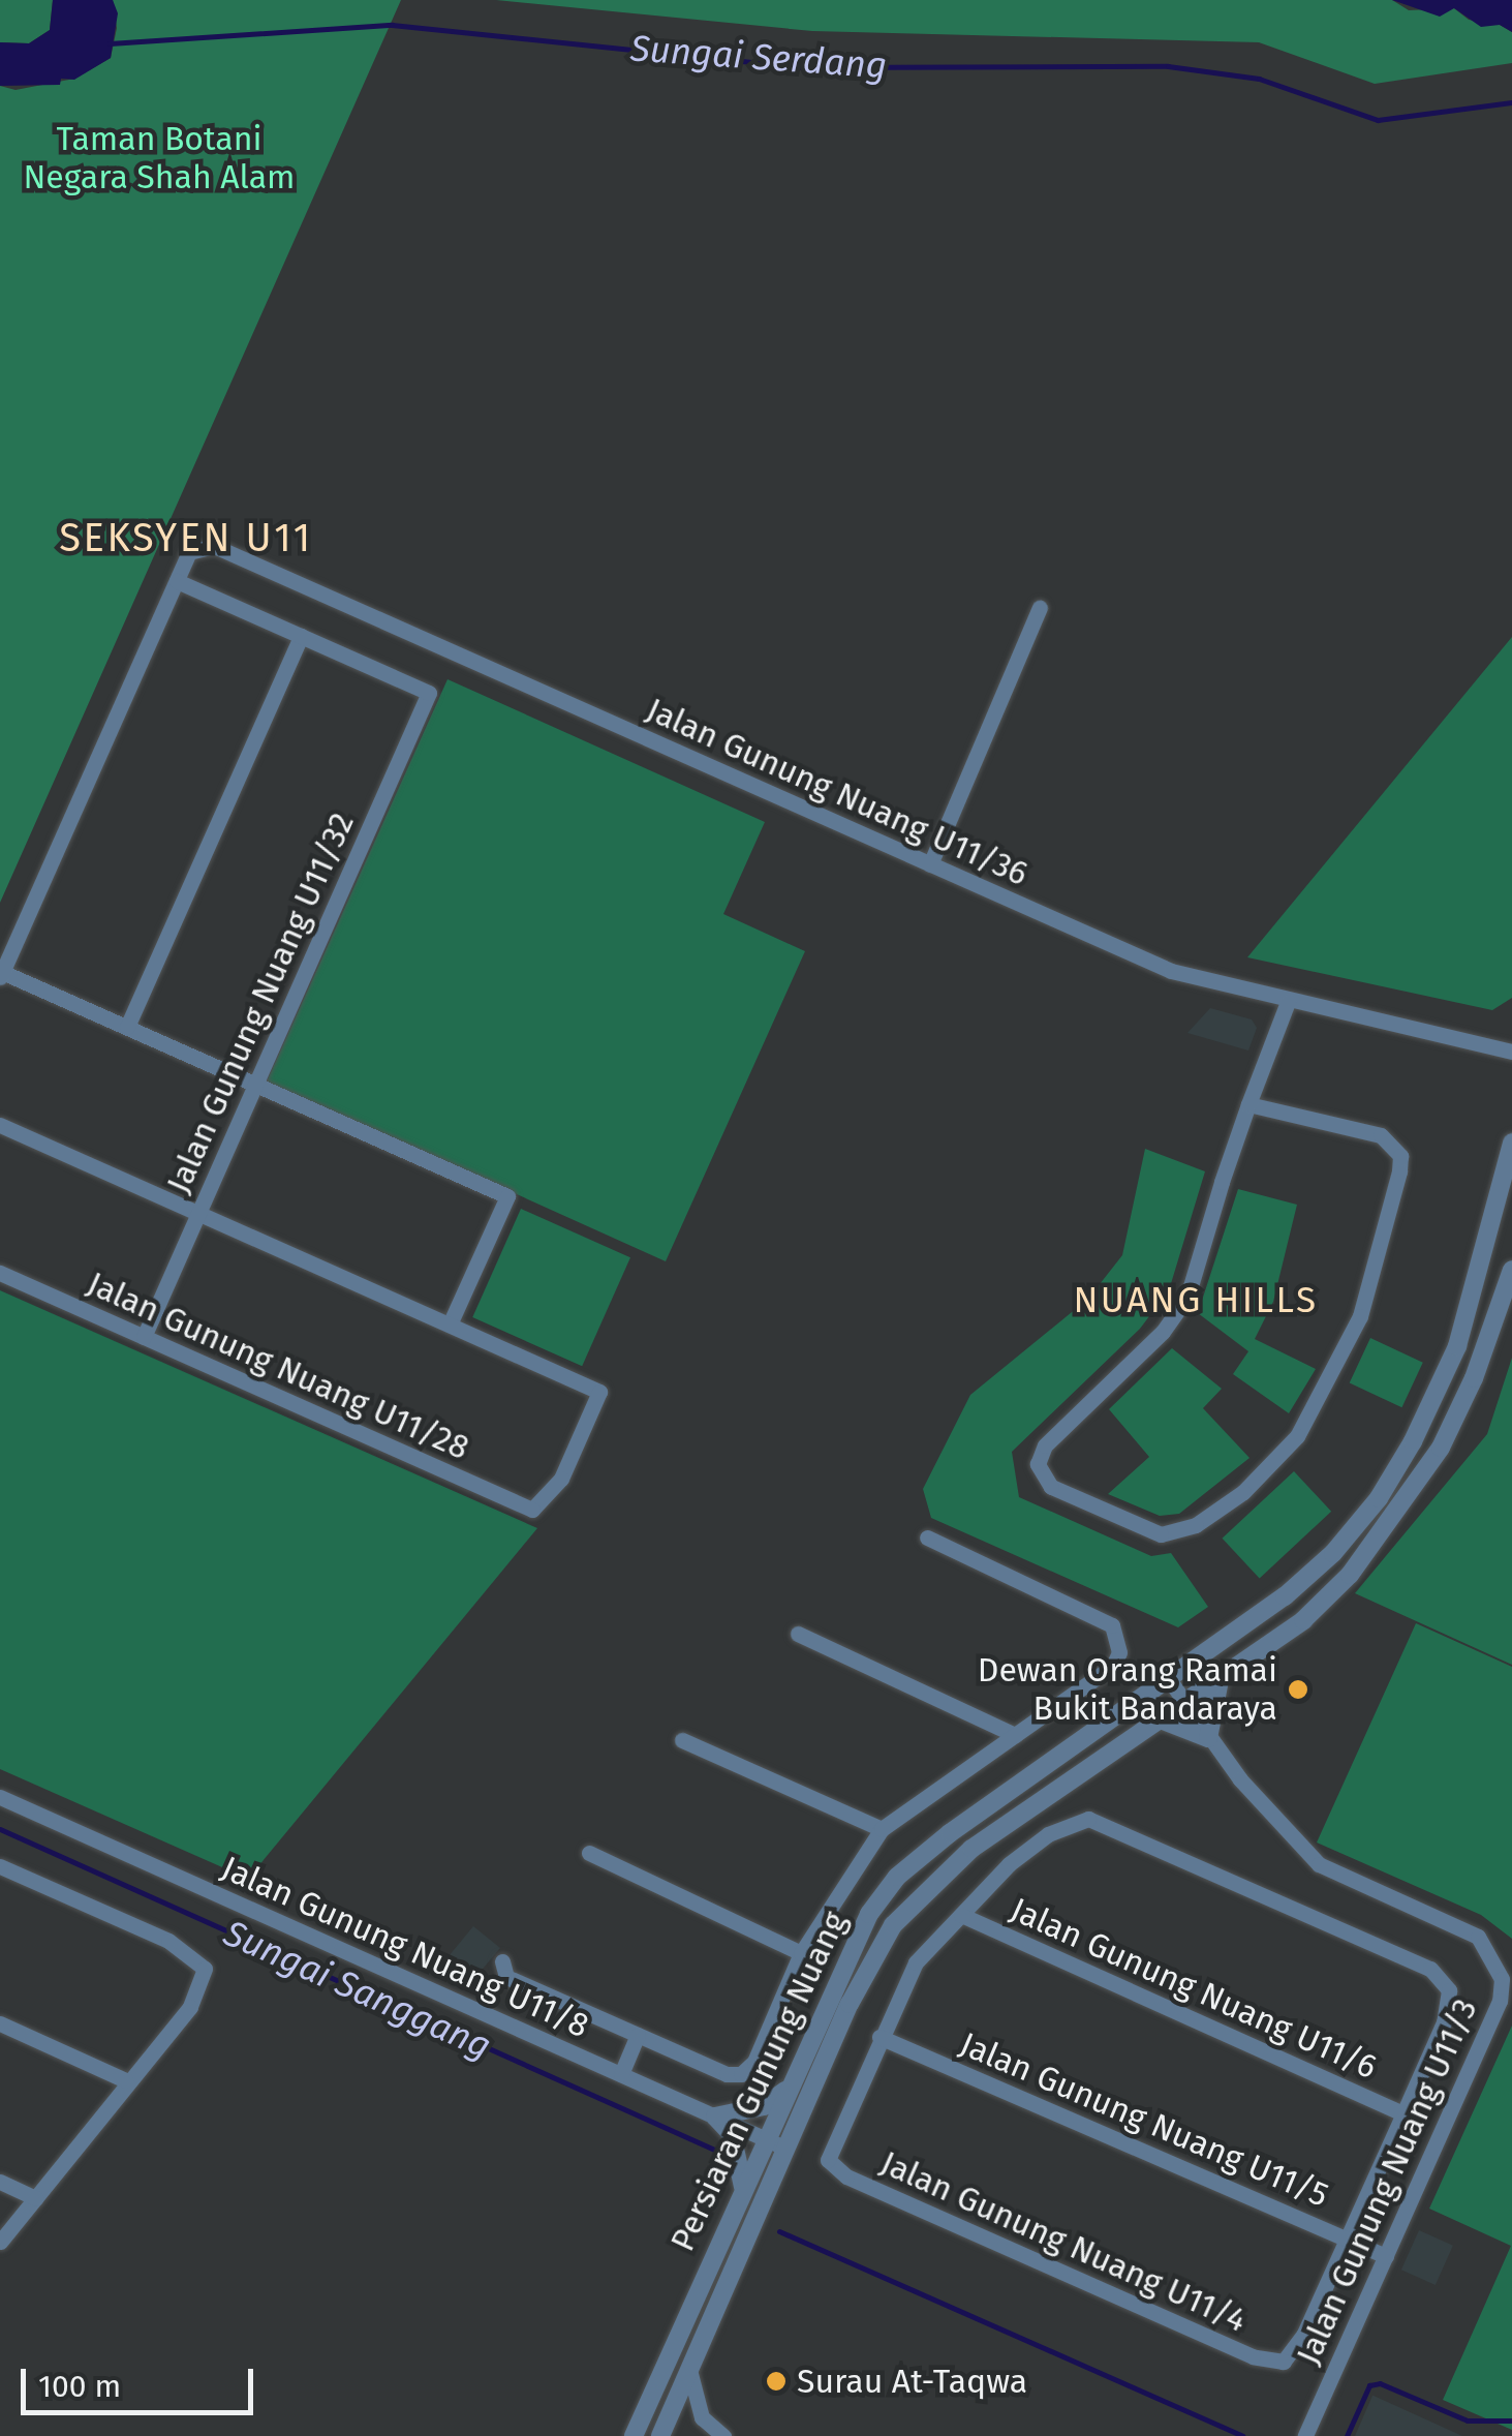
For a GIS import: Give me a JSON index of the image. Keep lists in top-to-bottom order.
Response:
{
  "streets": {
    "street": [
      "Jalan Gunung Nuang U11/36",
      "Jalan Gunung Nuang U11/32",
      "Jalan Gunung Nuang U11/28",
      "Jalan Gunung Nuang U11/8",
      "Jalan Gunung Nuang U11/6",
      "Persiaran Gunung Nuang",
      "Jalan Gunung Nuang U11/5",
      "Jalan Gunung Nuang U11/3",
      "Jalan Gunung Nuang U11/4"
    ]
  },
  "crossings": [
    ["Jalan Gunung Nuang U11/32", "Jalan Gunung Nuang U11/28"],
    ["Jalan Gunung Nuang U11/8", "Persiaran Gunung Nuang"],
    ["Persiaran Gunung Nuang", "Jalan Gunung Nuang U11/3"],
    ["Jalan Gunung Nuang U11/5", "Jalan Gunung Nuang U11/3"],
    ["Jalan Gunung Nuang U11/5", "Jalan Gunung Nuang U11/4"]
  ],
  "districts": ["SEKSYEN U11", "NUANG HILLS"],
  "water": ["Sungai Serdang", "Sungai Sanggang"],
  "parks": ["Taman Botani Negara Shah Alam"],
  "places": ["Dewan Orang Ramai Bukit Bandaraya", "Surau At-Taqwa"],
  "scale_bar": "100 m"
}
